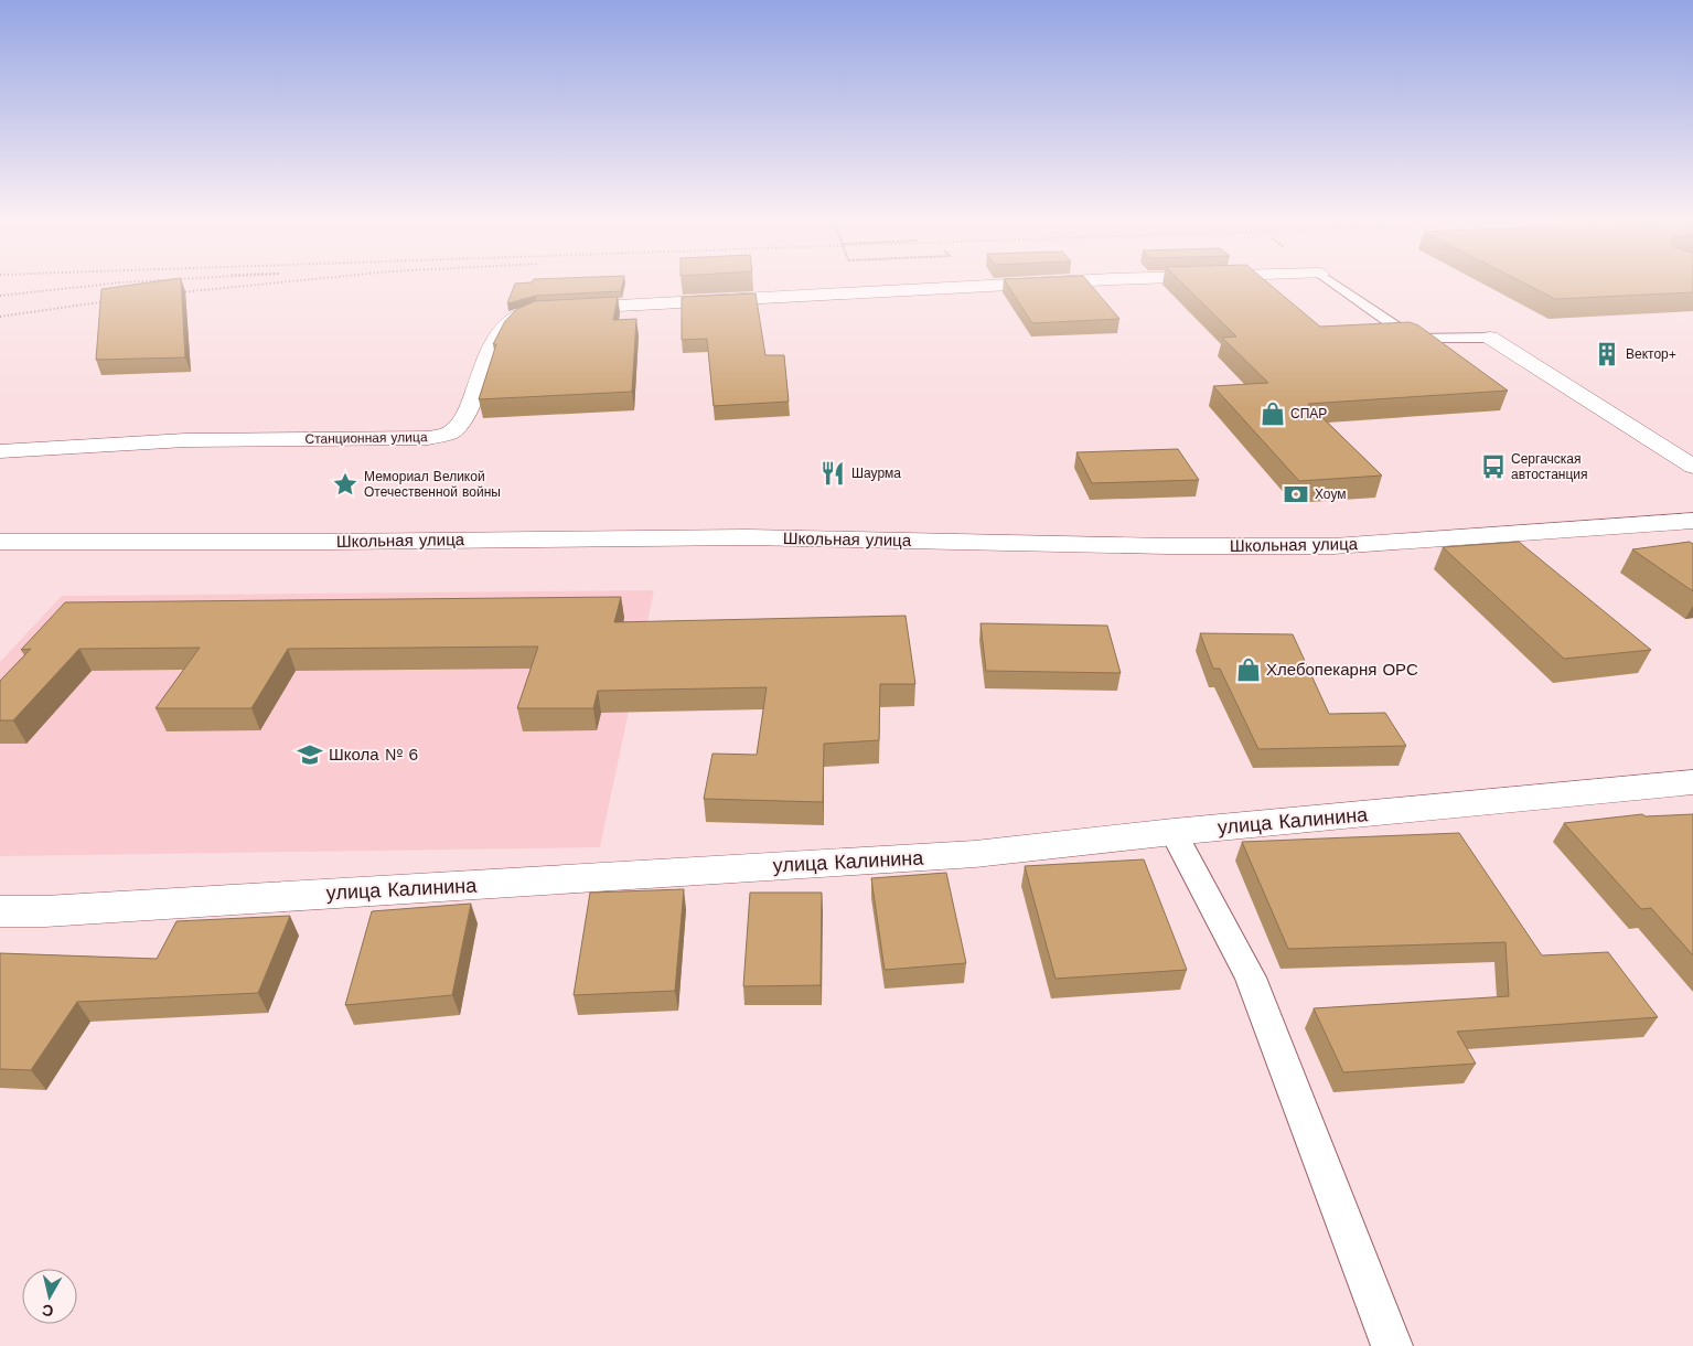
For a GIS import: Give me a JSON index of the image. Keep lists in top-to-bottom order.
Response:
{
  "streets": {
    "street": ["Станционная улица", "Школьная улица", "улица Калинина"]
  },
  "places": {
    "building": ["Вектор+"],
    "shop": ["СПАР", "Хлебопекарня ОРС"],
    "bus stop": ["Сергачская автостанция"],
    "restaurant": ["Шаурма"],
    "place": ["Мемориал Великой Отечественной войны"],
    "bank": ["Хоум"],
    "school or university": ["Школа № 6"]
  },
  "north": "bottom"
}
